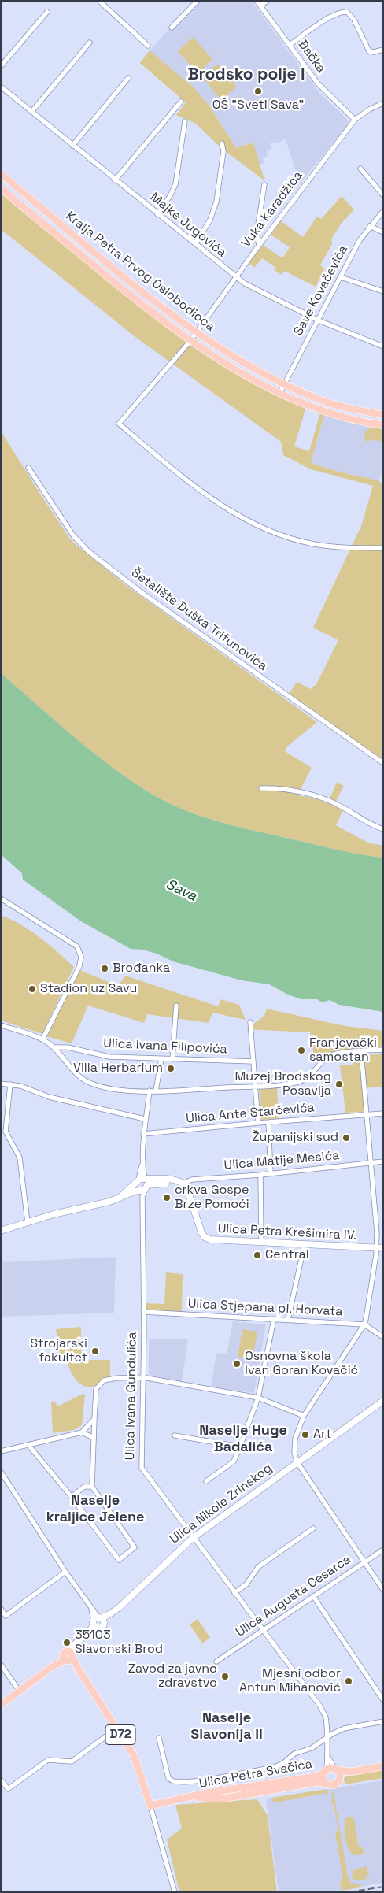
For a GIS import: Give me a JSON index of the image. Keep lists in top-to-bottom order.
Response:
{
  "streets": {
    "main road": [
      "Kralja Petra Prvog Oslobodioca",
      "Ulica Matije Mesića",
      "Ulica Petra Krešimira IV.",
      "Ulica Nikole Zrinskog",
      "D72",
      "Ulica Petra Svačića"
    ],
    "street": [
      "Đačka",
      "Vuka Karadžića",
      "Majke Jugovića",
      "Save Kovačevića",
      "Šetalište Duška Trifunovića",
      "Ulica Ivana Filipovića",
      "Ulica Ante Starčevića",
      "Ulica Stjepana pl. Horvata",
      "Ulica Ivana Gundulića",
      "Ulica Augusta Cesarca"
    ]
  },
  "crossings": [
    ["Đačka", "Vuka Karadžića"],
    ["Vuka Karadžića", "Majke Jugovića"],
    ["Vuka Karadžića", "Kralja Petra Prvog Oslobodioca"],
    ["Majke Jugovića", "Save Kovačevića"],
    ["Kralja Petra Prvog Oslobodioca", "Save Kovačevića"],
    ["Ulica Matije Mesića", "Ulica Petra Krešimira IV."],
    ["Ulica Matije Mesića", "Ulica Ivana Gundulića"],
    ["Ulica Stjepana pl. Horvata", "Ulica Ivana Gundulića"],
    ["Ulica Ivana Gundulića", "Ulica Nikole Zrinskog"],
    ["Ulica Ivana Gundulića", "Ulica Augusta Cesarca"],
    ["Ulica Ivana Gundulića", "Ulica Petra Svačića"],
    ["Ulica Nikole Zrinskog", "D72"],
    ["D72", "Ulica Petra Svačića"]
  ],
  "districts": [
    "Brodsko polje I",
    "Naselje Huge Badalića",
    "Naselje kraljice Jelene",
    "Naselje Slavonija II"
  ],
  "water": ["Sava"],
  "places": [
    "OŠ \"Sveti Sava\"",
    "Brođanka",
    "Stadion uz Savu",
    "Franjevački samostan",
    "Villa Herbarium",
    "Muzej Brodskog Posavlja",
    "Županijski sud",
    "crkva Gospe Brze Pomoći",
    "Central",
    "Strojarski fakultet",
    "Osnovna škola Ivan Goran Kovačić",
    "Art",
    "35103 Slavonski Brod",
    "Zavod za javno zdravstvo",
    "Mjesni odbor Antun Mihanović"
  ]
}
